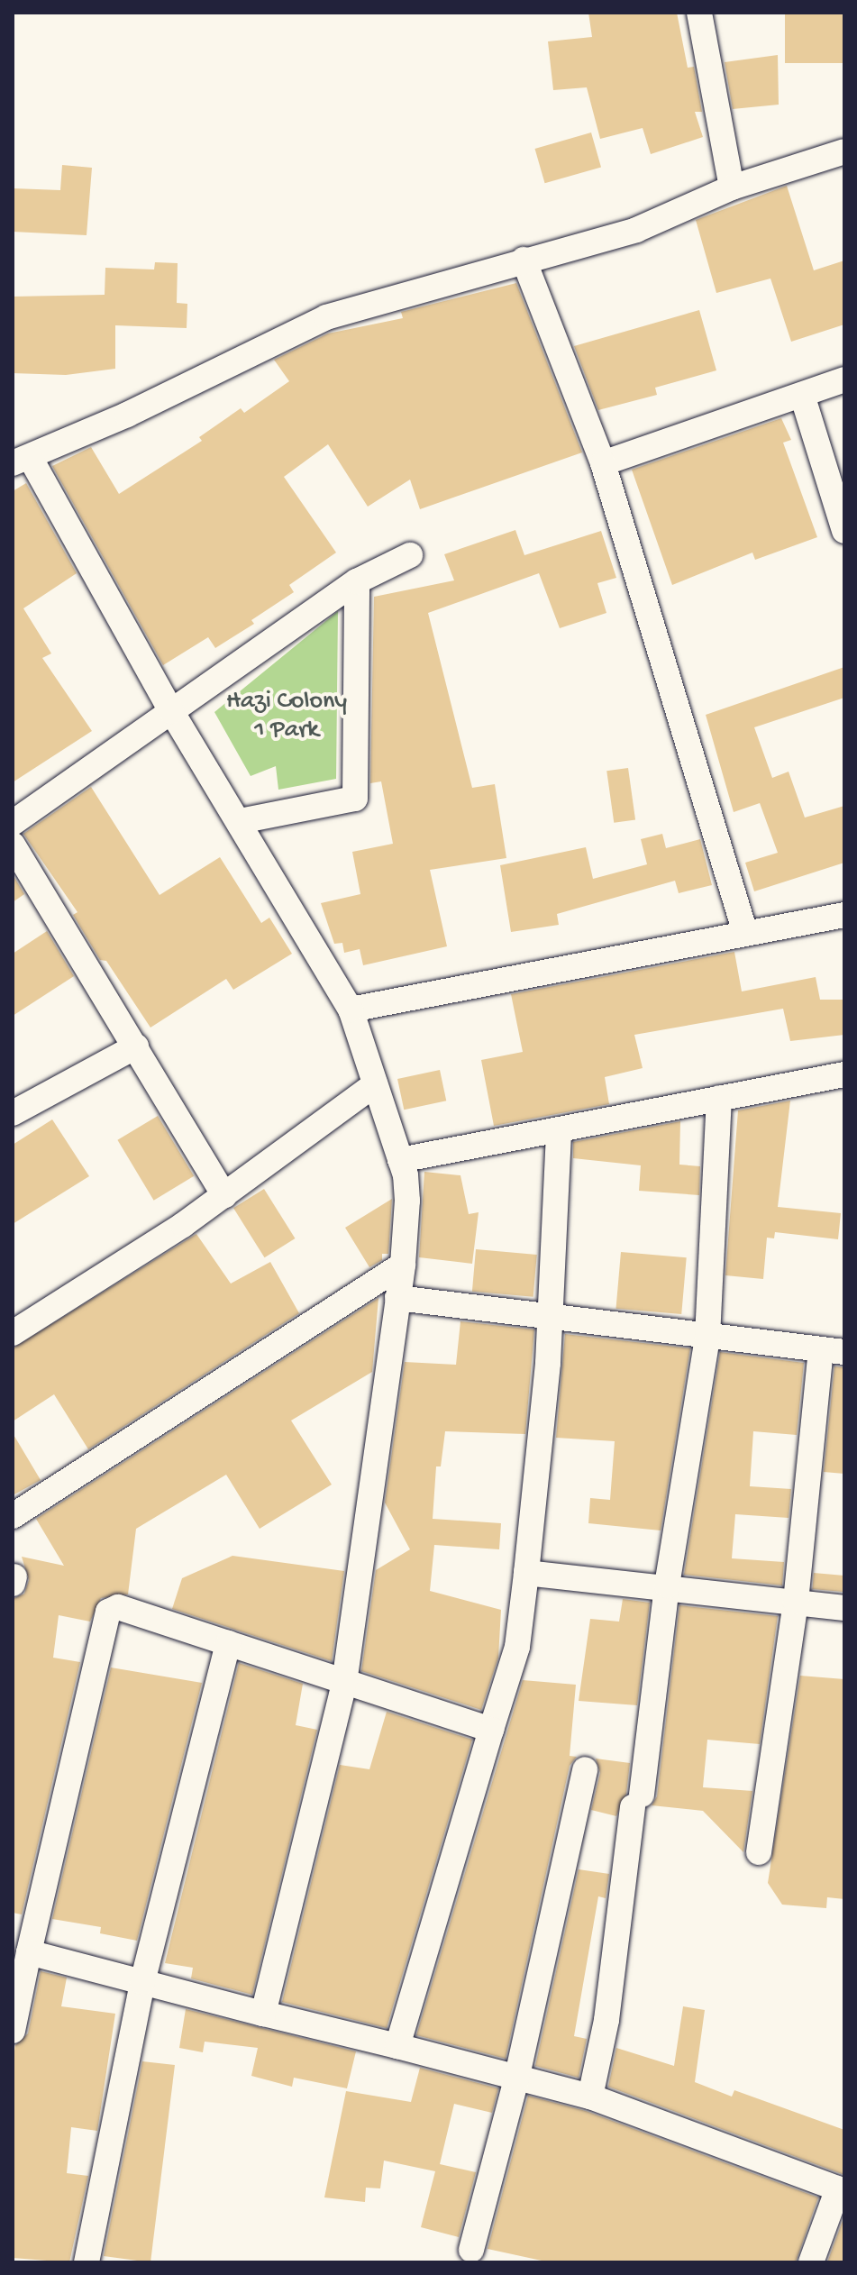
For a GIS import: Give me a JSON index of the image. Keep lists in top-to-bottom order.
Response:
{
  "parks": ["Hazi Colony 1 Park"]
}
